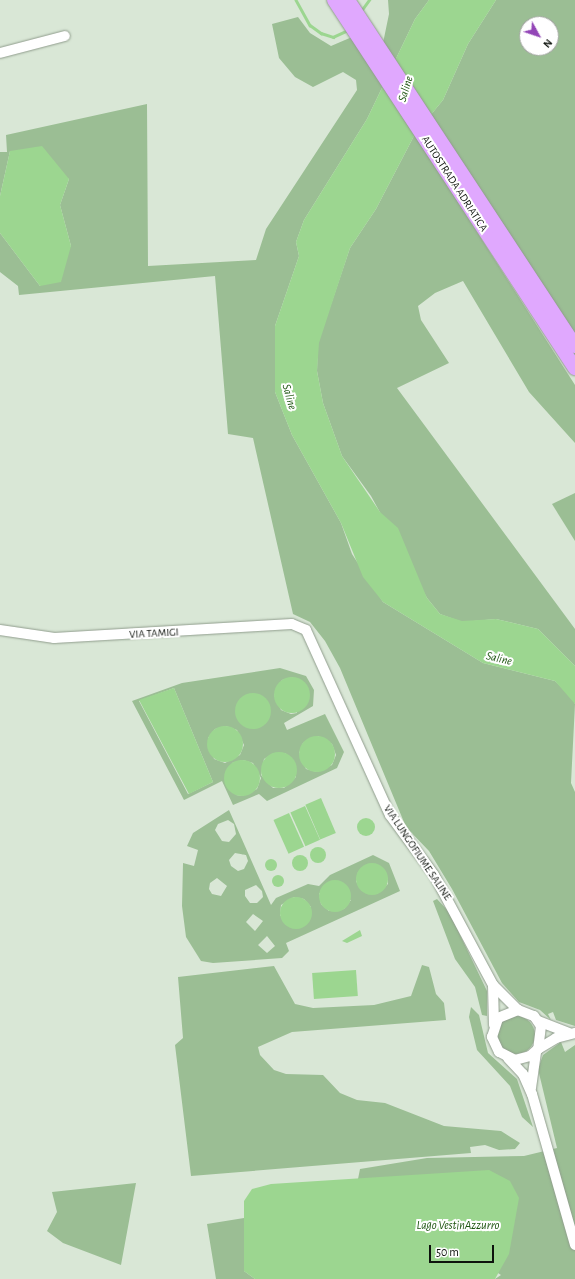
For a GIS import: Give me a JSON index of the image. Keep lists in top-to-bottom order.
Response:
{
  "streets": {
    "highway": ["AUTOSTRADA ADRIATICA"],
    "street": ["VIA TAMIGI", "VIA LUNGOFIUME SALINE"]
  },
  "crossings": [
    ["VIA TAMIGI", "VIA LUNGOFIUME SALINE"]
  ],
  "water": ["Saline", "Lago VestinAzzurro"],
  "scale_bar": "50 m",
  "north": "bottom right"
}
